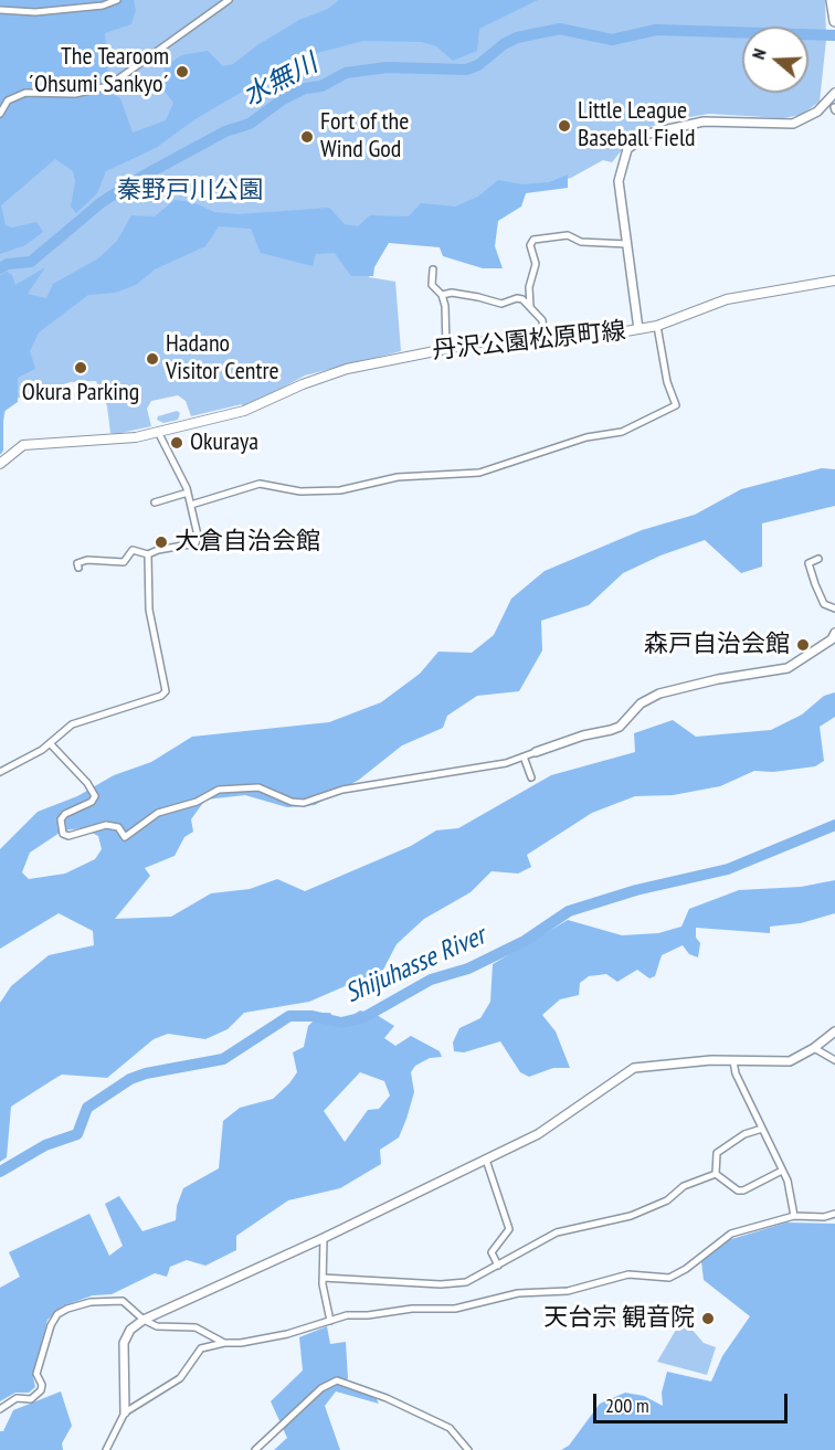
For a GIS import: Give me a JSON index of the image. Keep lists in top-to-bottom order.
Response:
{
  "streets": {
    "main road": ["丹沢公園松原町線"]
  },
  "water": ["水無川", "Shijuhasse River"],
  "parks": ["秦野戸川公園"],
  "places": [
    "The Tearoom ´Ohsumi Sankyo´",
    "Little League Baseball Field",
    "Fort of the Wind God",
    "Hadano Visitor Centre",
    "Okura Parking",
    "Okuraya",
    "大倉自治会館",
    "森戸自治会館",
    "天台宗 観音院"
  ],
  "scale_bar": "200 m",
  "north": "left"
}
